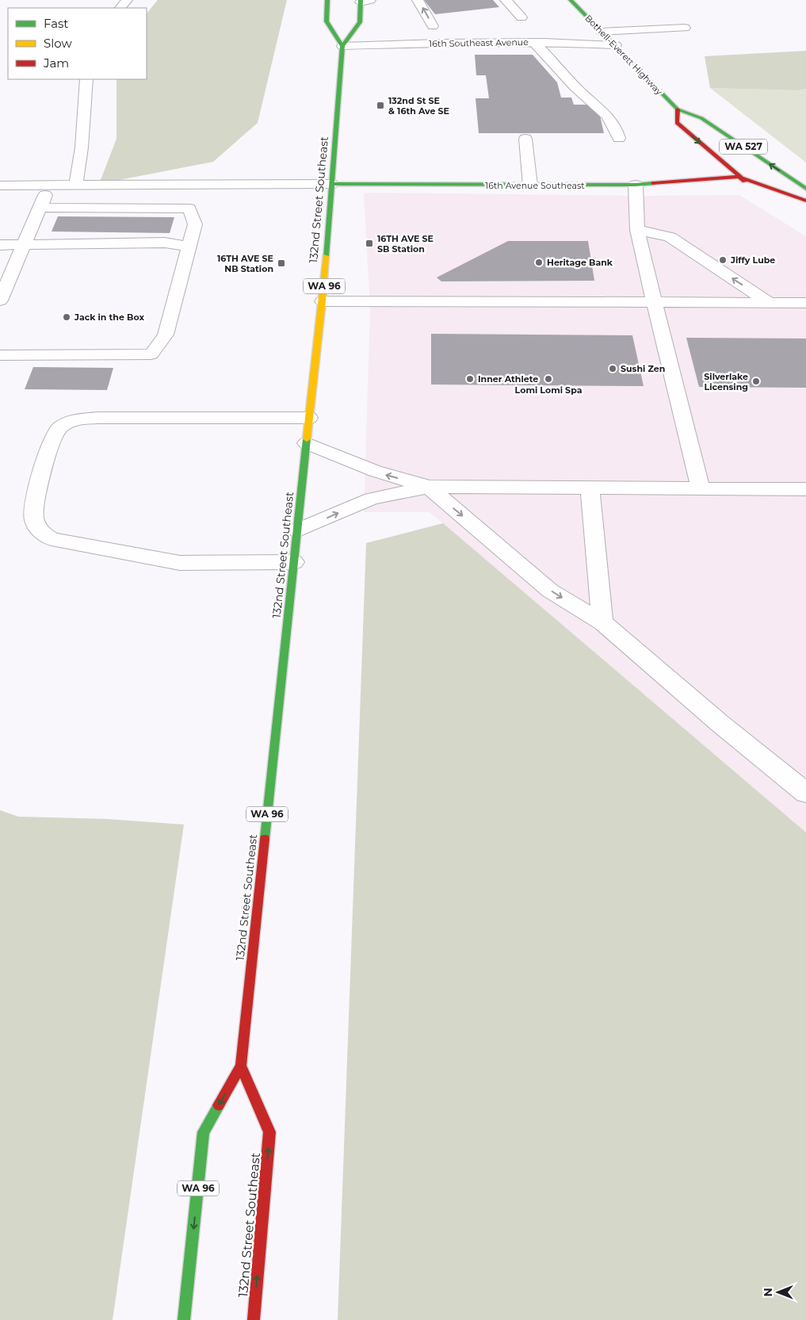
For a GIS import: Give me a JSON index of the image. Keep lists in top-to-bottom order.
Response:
{
  "streets": {
    "main road": [
      "Bothell-Everett Highway",
      "WA 527",
      "16th Avenue Southeast",
      "132nd Street Southeast",
      "WA 96"
    ],
    "street": ["16th Southeast Avenue"]
  },
  "crossings": [
    ["16th Southeast Avenue", "Bothell-Everett Highway"],
    ["16th Southeast Avenue", "132nd Street Southeast"],
    ["Bothell-Everett Highway", "WA 527"],
    ["WA 527", "16th Avenue Southeast"],
    ["16th Avenue Southeast", "132nd Street Southeast"]
  ],
  "places": {
    "transit": ["132nd St SE & 16th Ave SE", "16TH AVE SE SB Station", "16TH AVE SE NB Station"],
    "other": [
      "Jiffy Lube",
      "Heritage Bank",
      "Jack in the Box",
      "Sushi Zen",
      "Inner Athlete",
      "Lomi Lomi Spa",
      "Silverlake Licensing"
    ]
  },
  "legend": ["Fast", "Slow", "Jam"],
  "north": "left"
}
